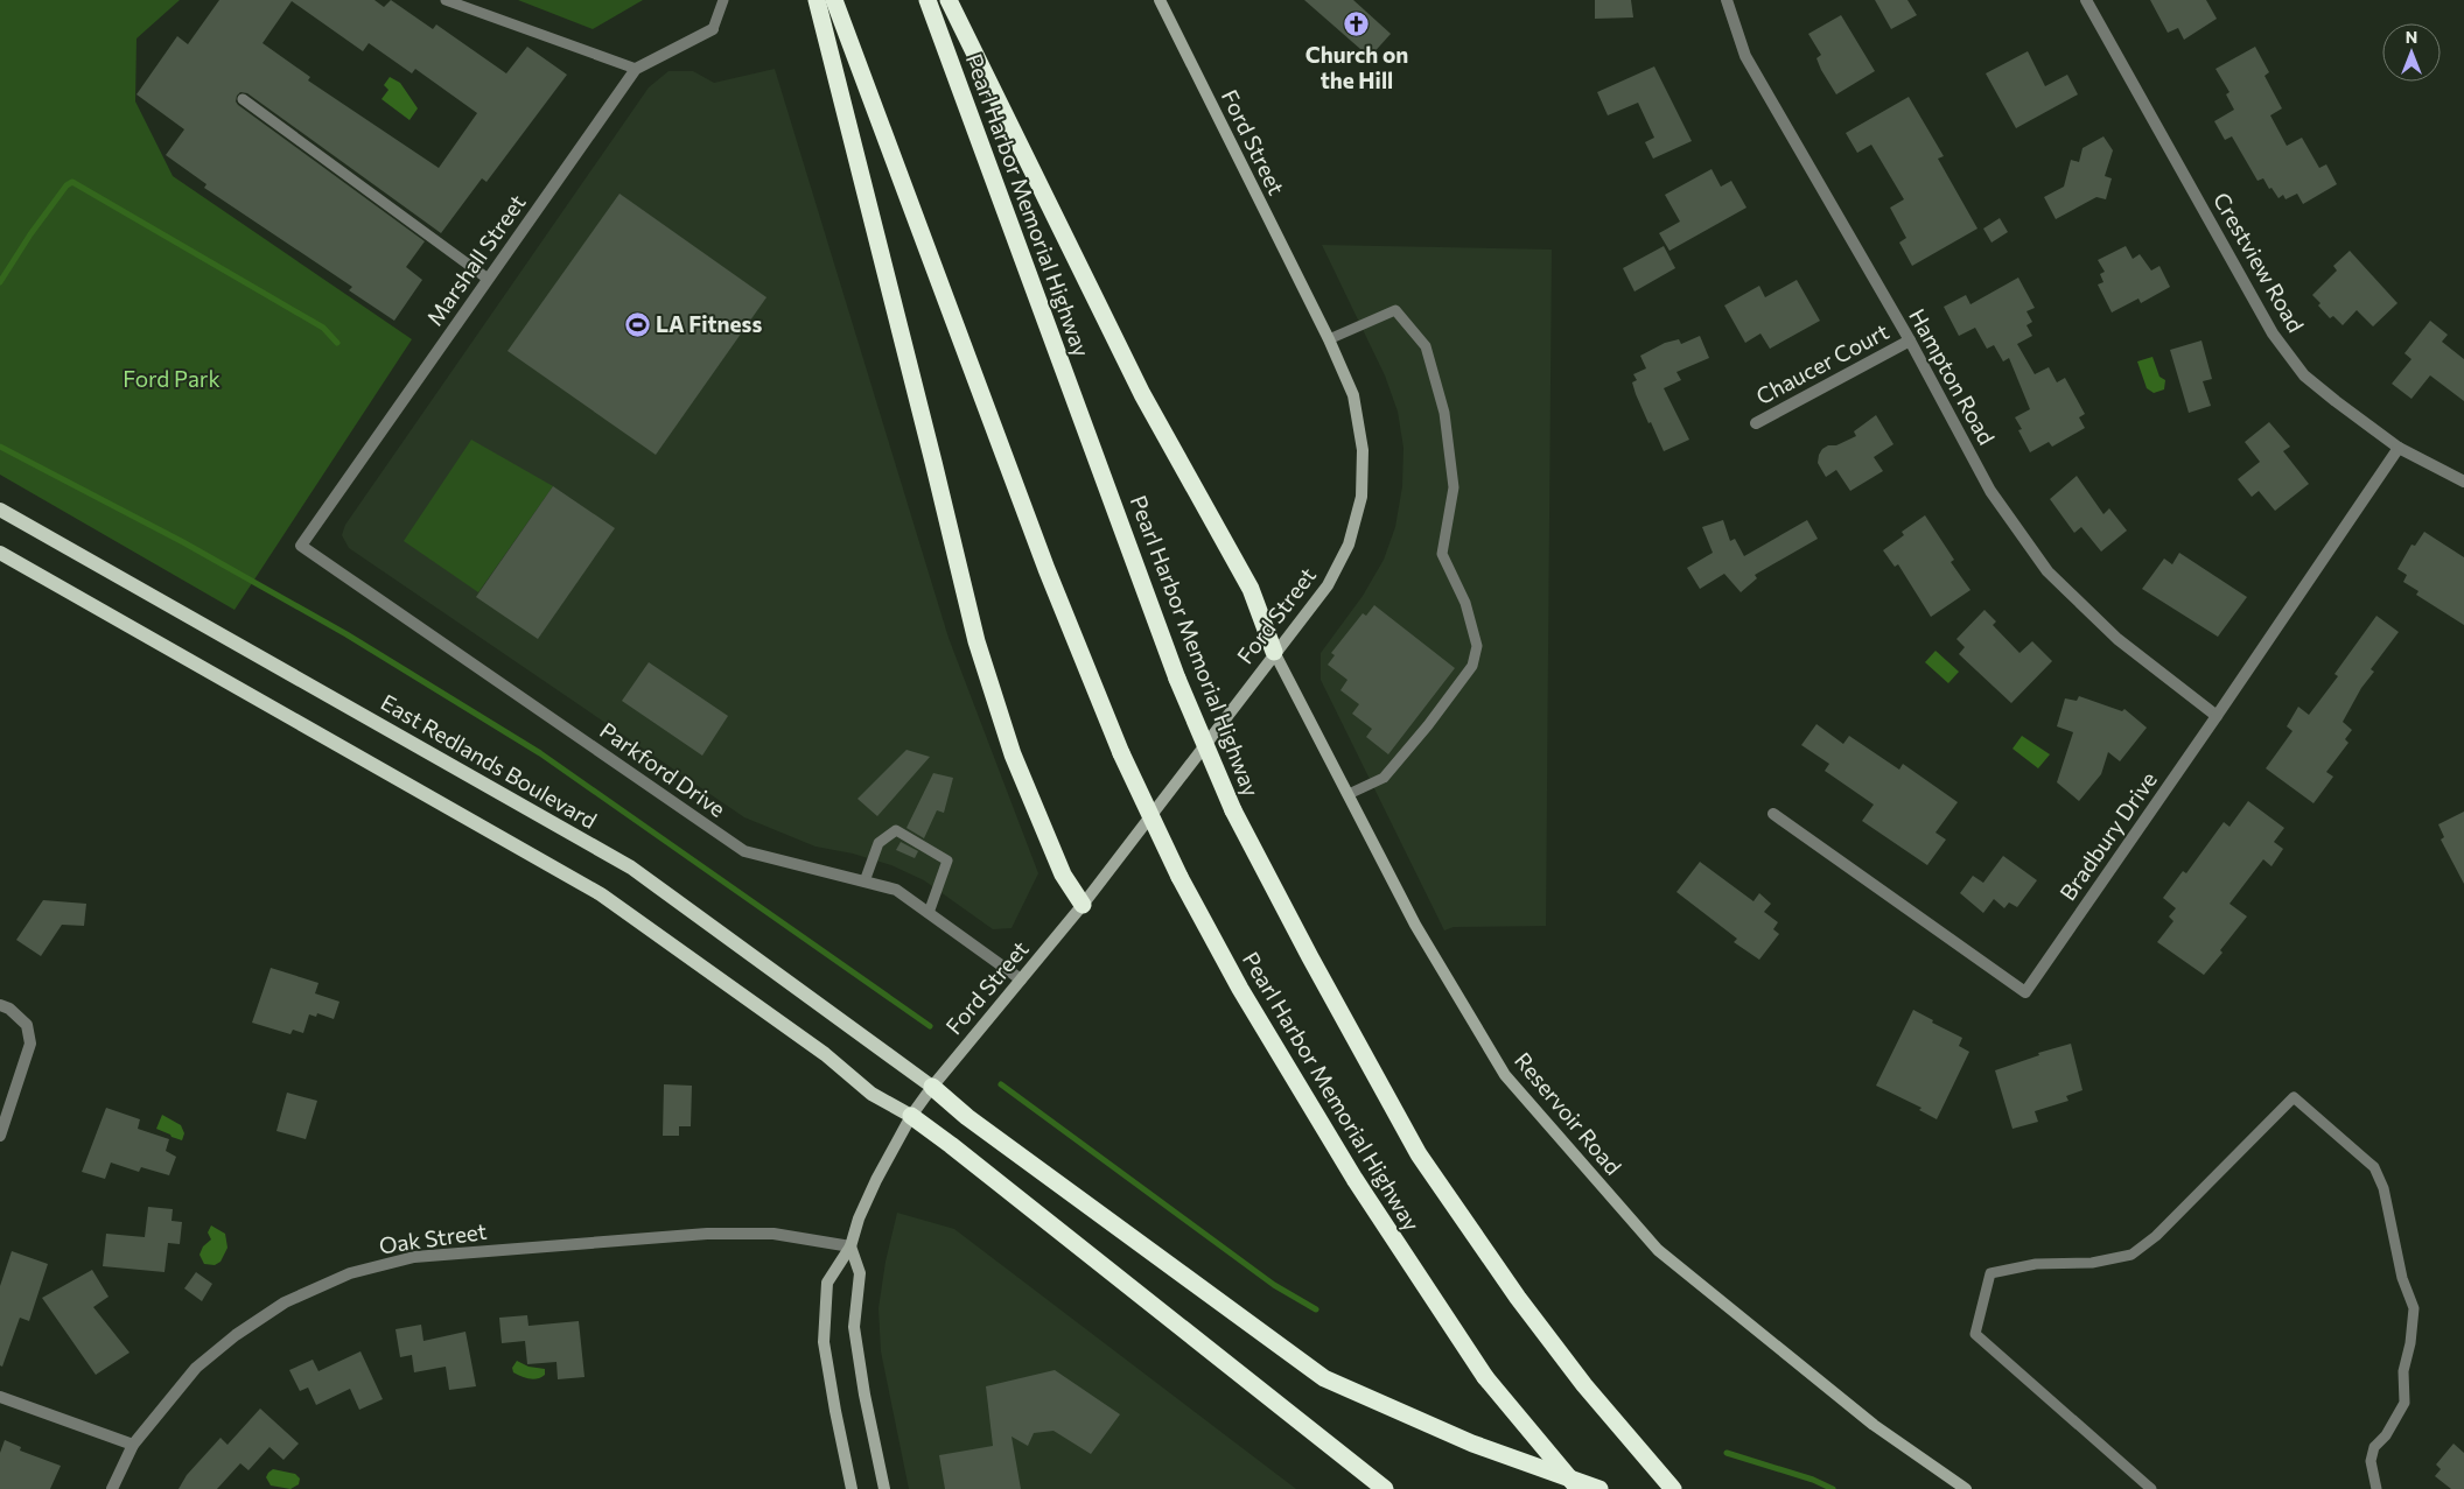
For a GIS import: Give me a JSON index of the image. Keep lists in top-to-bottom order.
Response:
{
  "streets": {
    "highway": ["Pearl Harbor Memorial Highway"],
    "main road": ["East Redlands Boulevard"],
    "street": [
      "Ford Street",
      "Marshall Street",
      "Crestview Road",
      "Chaucer Court",
      "Hampton Road",
      "Parkford Drive",
      "Bradbury Drive",
      "Reservoir Road",
      "Oak Street"
    ]
  },
  "crossings": [
    ["Ford Street", "East Redlands Boulevard"],
    ["Ford Street", "Parkford Drive"],
    ["Ford Street", "Reservoir Road"],
    ["Ford Street", "Oak Street"],
    ["Marshall Street", "Parkford Drive"],
    ["Crestview Road", "Bradbury Drive"],
    ["Chaucer Court", "Hampton Road"],
    ["Hampton Road", "Bradbury Drive"]
  ],
  "parks": ["Ford Park"],
  "places": {
    "church": ["Church on the Hill"],
    "sports": ["LA Fitness"]
  },
  "north": "top"
}
